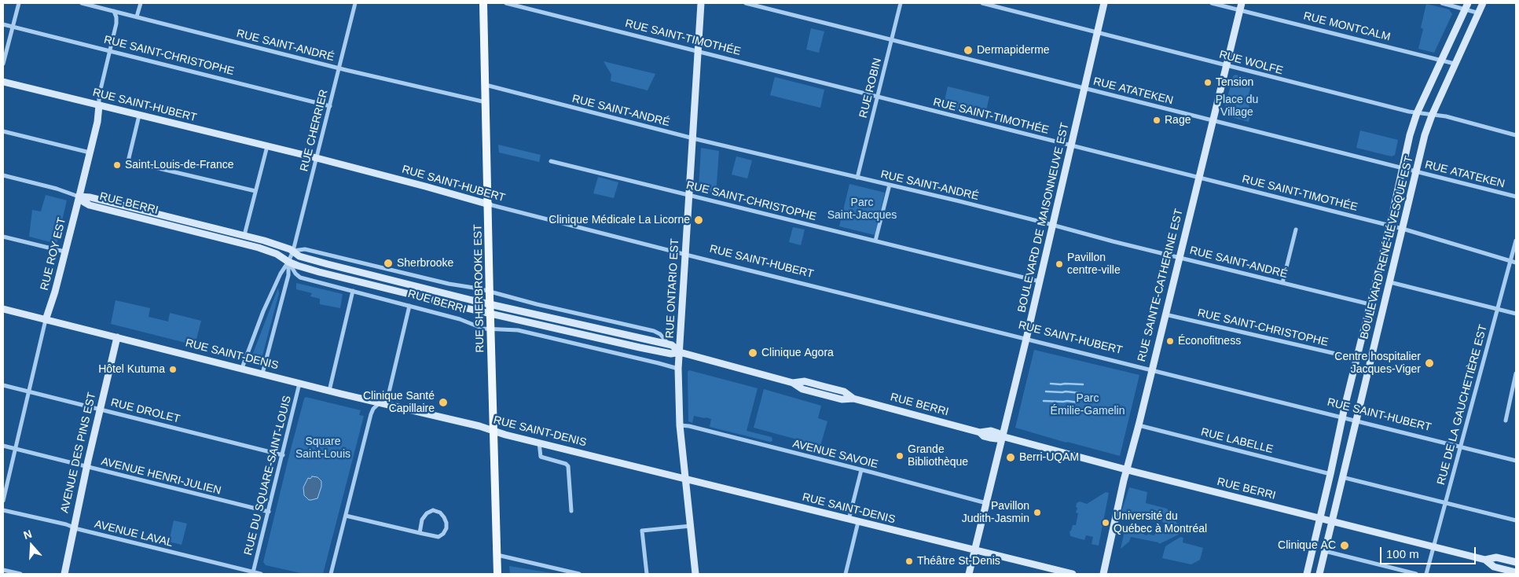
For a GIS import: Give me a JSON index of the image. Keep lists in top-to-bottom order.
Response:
{
  "streets": {
    "main road": ["RUE SHERBROOKE EST"],
    "street": [
      "RUE MONTCALM",
      "RUE SAINT-TIMOTHÉE",
      "RUE SAINT-ANDRÉ",
      "RUE SAINT-CHRISTOPHE",
      "RUE WOLFE",
      "RUE ROBIN",
      "RUE ATATEKEN",
      "RUE SAINT-HUBERT",
      "RUE CHERRIER",
      "RUE BERRI",
      "BOULEVARD DE MAISONNEUVE EST",
      "BOULEVARD RENÉ-LÉVESQUE EST",
      "RUE ROY EST",
      "RUE SAINTE-CATHERINE EST",
      "RUE ONTARIO EST",
      "RUE SAINT-DENIS",
      "RUE DE LA GAUCHETIÈRE EST",
      "RUE DROLET",
      "RUE LABELLE",
      "AVENUE DES PINS EST",
      "AVENUE SAVOIE",
      "RUE DU SQUARE-SAINT-LOUIS",
      "AVENUE HENRI-JULIEN",
      "AVENUE LAVAL"
    ]
  },
  "crossings": [
    ["RUE MONTCALM", "BOULEVARD RENÉ-LÉVESQUE EST"],
    ["RUE MONTCALM", "RUE SAINTE-CATHERINE EST"],
    ["RUE SAINT-TIMOTHÉE", "RUE ROBIN"],
    ["RUE SAINT-TIMOTHÉE", "BOULEVARD DE MAISONNEUVE EST"],
    ["RUE SAINT-TIMOTHÉE", "BOULEVARD RENÉ-LÉVESQUE EST"],
    ["RUE SAINT-TIMOTHÉE", "RUE SAINTE-CATHERINE EST"],
    ["RUE SAINT-TIMOTHÉE", "RUE ONTARIO EST"],
    ["RUE SAINT-TIMOTHÉE", "RUE DE LA GAUCHETIÈRE EST"],
    ["RUE SAINT-ANDRÉ", "RUE ROBIN"],
    ["RUE SAINT-ANDRÉ", "RUE CHERRIER"],
    ["RUE SAINT-ANDRÉ", "BOULEVARD DE MAISONNEUVE EST"],
    ["RUE SAINT-ANDRÉ", "BOULEVARD RENÉ-LÉVESQUE EST"],
    ["RUE SAINT-ANDRÉ", "RUE ROY EST"],
    ["RUE SAINT-ANDRÉ", "RUE SAINTE-CATHERINE EST"],
    ["RUE SAINT-ANDRÉ", "RUE SHERBROOKE EST"],
    ["RUE SAINT-ANDRÉ", "RUE ONTARIO EST"],
    ["RUE SAINT-CHRISTOPHE", "RUE CHERRIER"],
    ["RUE SAINT-CHRISTOPHE", "BOULEVARD DE MAISONNEUVE EST"],
    ["RUE SAINT-CHRISTOPHE", "BOULEVARD RENÉ-LÉVESQUE EST"],
    ["RUE SAINT-CHRISTOPHE", "RUE ROY EST"],
    ["RUE SAINT-CHRISTOPHE", "RUE SAINTE-CATHERINE EST"],
    ["RUE SAINT-CHRISTOPHE", "RUE ONTARIO EST"],
    ["RUE WOLFE", "BOULEVARD DE MAISONNEUVE EST"],
    ["RUE WOLFE", "BOULEVARD RENÉ-LÉVESQUE EST"],
    ["RUE WOLFE", "RUE SAINTE-CATHERINE EST"],
    ["RUE ROBIN", "RUE ATATEKEN"],
    ["RUE ATATEKEN", "BOULEVARD DE MAISONNEUVE EST"],
    ["RUE ATATEKEN", "BOULEVARD RENÉ-LÉVESQUE EST"],
    ["RUE ATATEKEN", "RUE SAINTE-CATHERINE EST"],
    ["RUE SAINT-HUBERT", "RUE CHERRIER"],
    ["RUE SAINT-HUBERT", "BOULEVARD DE MAISONNEUVE EST"],
    ["RUE SAINT-HUBERT", "BOULEVARD RENÉ-LÉVESQUE EST"],
    ["RUE SAINT-HUBERT", "RUE ROY EST"],
    ["RUE SAINT-HUBERT", "RUE SAINTE-CATHERINE EST"],
    ["RUE SAINT-HUBERT", "RUE SHERBROOKE EST"],
    ["RUE SAINT-HUBERT", "RUE ONTARIO EST"],
    ["RUE SAINT-HUBERT", "RUE DE LA GAUCHETIÈRE EST"],
    ["RUE CHERRIER", "RUE BERRI"],
    ["RUE CHERRIER", "RUE SAINT-DENIS"],
    ["RUE BERRI", "BOULEVARD DE MAISONNEUVE EST"],
    ["RUE BERRI", "BOULEVARD RENÉ-LÉVESQUE EST"],
    ["RUE BERRI", "RUE ROY EST"],
    ["RUE BERRI", "RUE SAINTE-CATHERINE EST"],
    ["RUE BERRI", "RUE SHERBROOKE EST"],
    ["RUE BERRI", "RUE ONTARIO EST"],
    ["RUE BERRI", "RUE DE LA GAUCHETIÈRE EST"],
    ["BOULEVARD DE MAISONNEUVE EST", "RUE SAINT-DENIS"],
    ["BOULEVARD DE MAISONNEUVE EST", "AVENUE SAVOIE"],
    ["BOULEVARD RENÉ-LÉVESQUE EST", "RUE LABELLE"],
    ["RUE ROY EST", "RUE SAINT-DENIS"],
    ["RUE ROY EST", "RUE DROLET"],
    ["RUE ROY EST", "AVENUE HENRI-JULIEN"],
    ["RUE SAINTE-CATHERINE EST", "RUE LABELLE"],
    ["RUE SHERBROOKE EST", "RUE SAINT-DENIS"],
    ["RUE ONTARIO EST", "RUE SAINT-DENIS"],
    ["RUE ONTARIO EST", "AVENUE SAVOIE"],
    ["RUE SAINT-DENIS", "AVENUE DES PINS EST"],
    ["RUE SAINT-DENIS", "RUE DU SQUARE-SAINT-LOUIS"],
    ["RUE DROLET", "AVENUE DES PINS EST"],
    ["RUE DROLET", "RUE DU SQUARE-SAINT-LOUIS"],
    ["AVENUE DES PINS EST", "AVENUE HENRI-JULIEN"],
    ["AVENUE DES PINS EST", "AVENUE LAVAL"],
    ["RUE DU SQUARE-SAINT-LOUIS", "AVENUE HENRI-JULIEN"],
    ["RUE DU SQUARE-SAINT-LOUIS", "AVENUE LAVAL"]
  ],
  "parks": [
    "Place du Village",
    "Parc Saint-Jacques",
    "Parc Émilie-Gamelin",
    "Square Saint-Louis"
  ],
  "places": [
    "Dermapiderme",
    "Tension",
    "Rage",
    "Saint-Louis-de-France",
    "Clinique Médicale La Licorne",
    "Sherbrooke",
    "Pavillon centre-ville",
    "Éconofitness",
    "Clinique Agora",
    "Centre hospitalier Jacques-Viger",
    "Hôtel Kutuma",
    "Clinique Santé Capillaire",
    "Grande Bibliothèque",
    "Berri-UQAM",
    "Pavillon Judith-Jasmin",
    "Université du Québec à Montréal",
    "Clinique AC",
    "Théâtre St-Denis"
  ],
  "scale_bar": "100 m",
  "north": "top"
}
